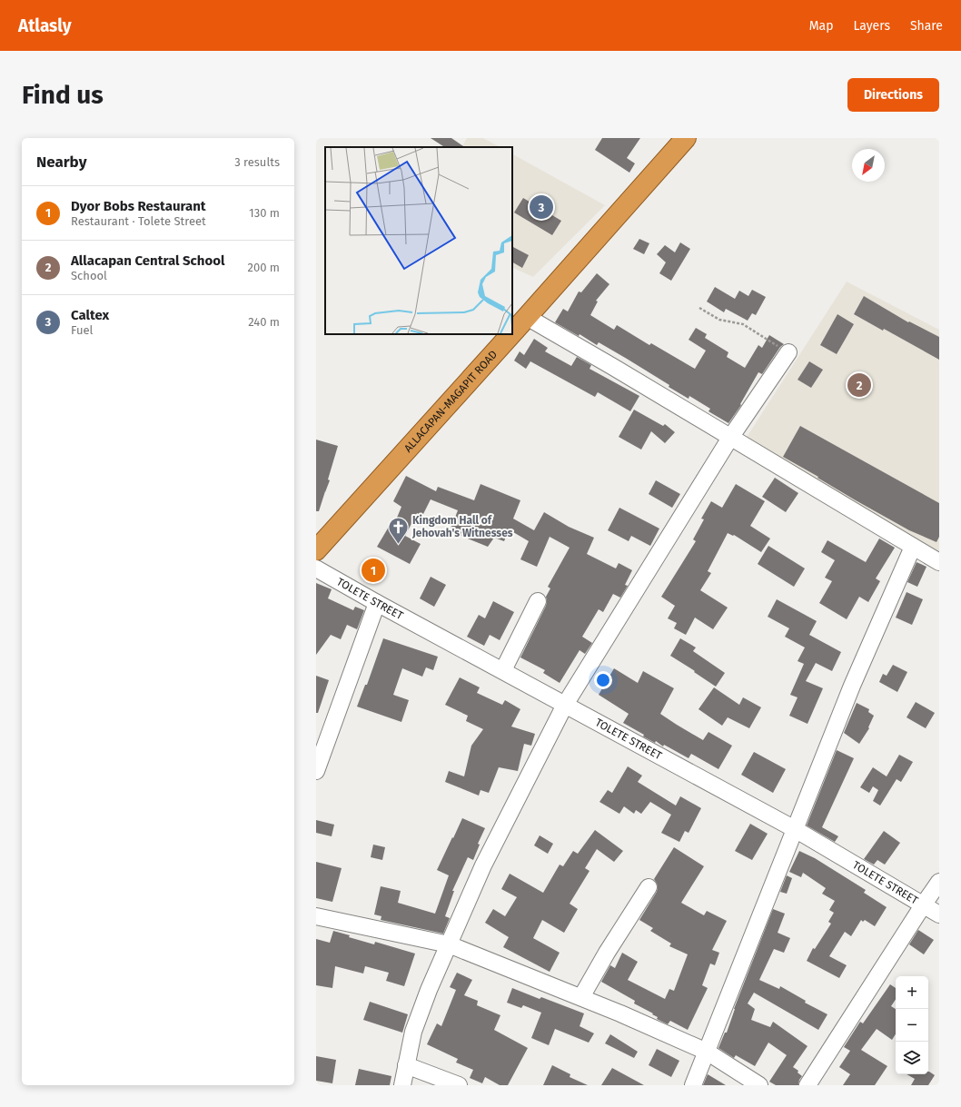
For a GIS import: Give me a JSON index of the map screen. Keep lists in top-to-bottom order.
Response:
{
  "streets": {
    "highway": ["ALLACAPAN-MAGAPIT ROAD"],
    "street": ["TOLETE STREET"]
  },
  "places": {
    "church": ["Kingdom Hall of Jehovah's Witnesses"]
  },
  "north": "bottom left",
  "page": {
    "header": "Atlasly",
    "nav": ["Map", "Layers", "Share"],
    "buttons": "Directions",
    "title": "Find us",
    "heading": ["Nearby", "3 results"],
    "list": [
      {
        "mark": "1",
        "name": "Dyor Bobs Restaurant",
        "note": "Restaurant · Tolete Street",
        "value": "130 m"
      },
      {
        "mark": "2",
        "name": "Allacapan Central School",
        "note": "School",
        "value": "200 m"
      },
      {
        "mark": "3",
        "name": "Caltex",
        "note": "Fuel",
        "value": "240 m"
      }
    ],
    "pins": ["3", "2", "1"],
    "map_buttons": ["+", "−"]
  }
}
